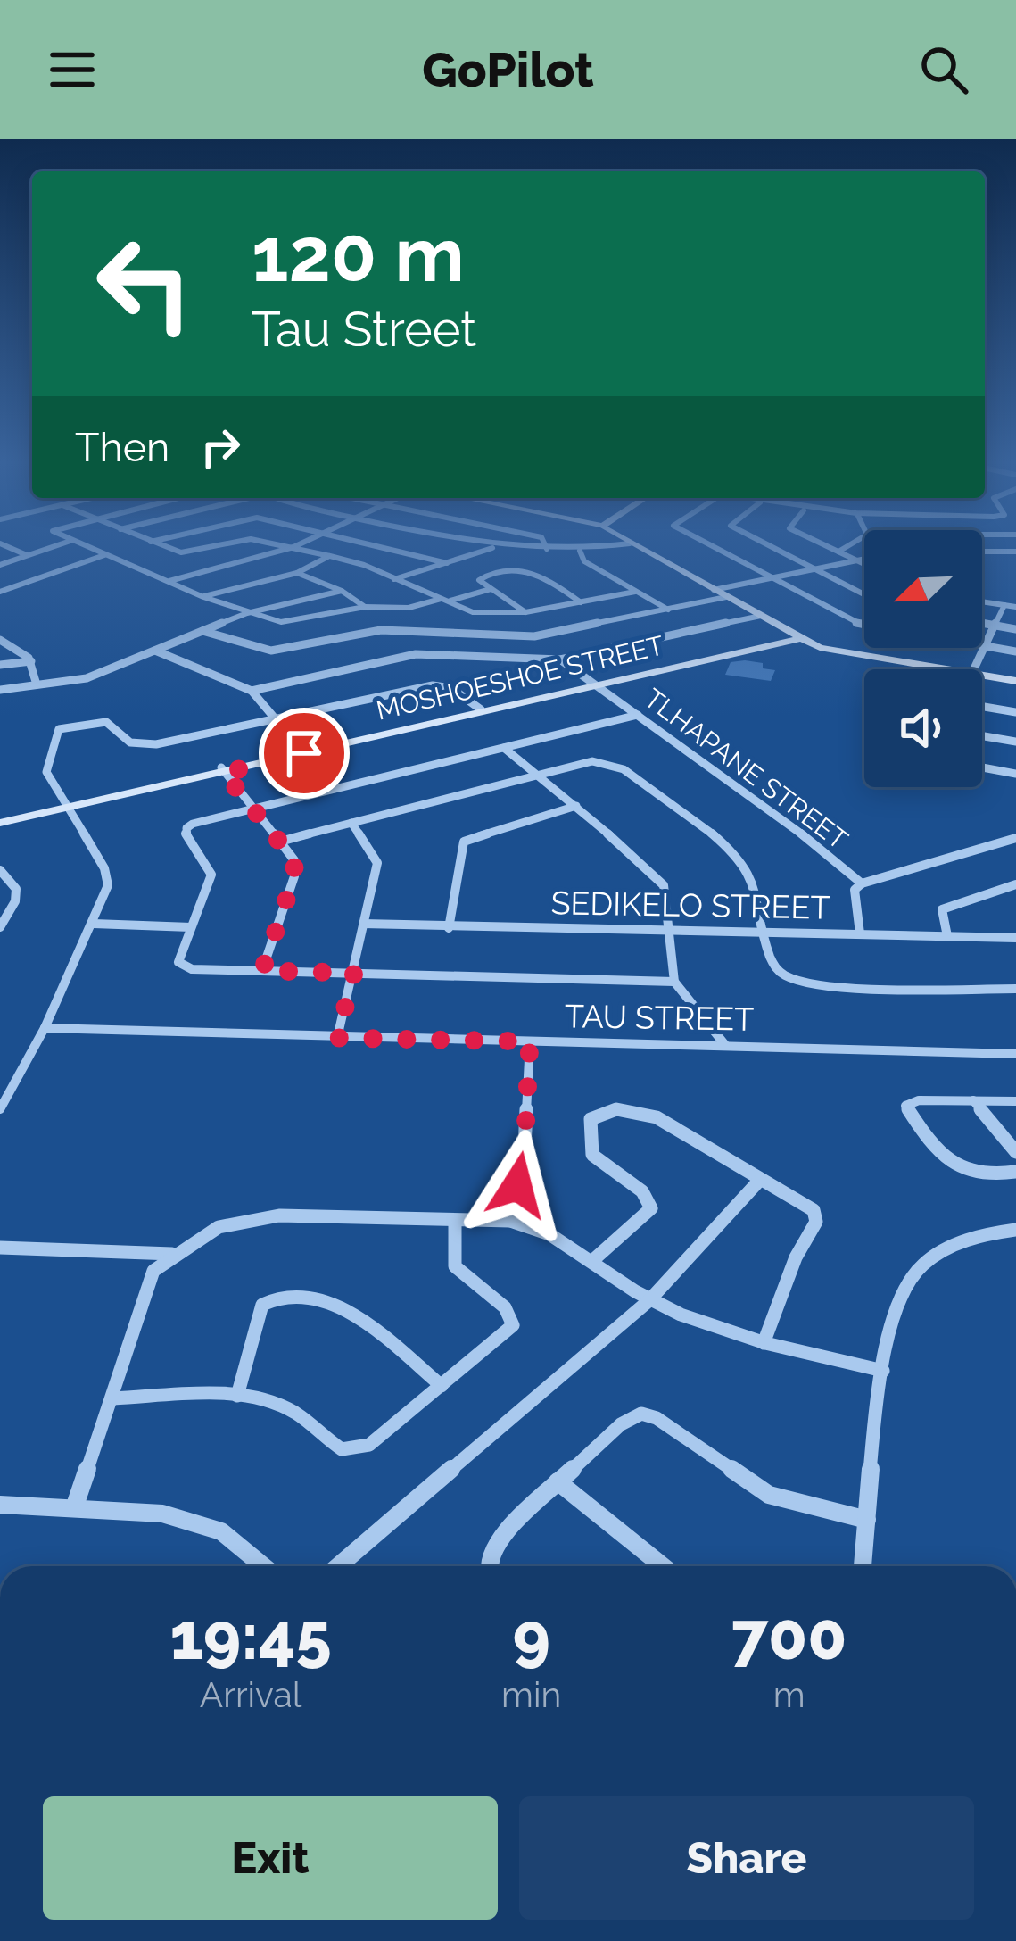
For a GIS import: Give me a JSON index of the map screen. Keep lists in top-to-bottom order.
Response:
{
  "streets": {
    "street": [
      "MOSHOESHOE STREET",
      "TLHAPANE STREET",
      "SEDIKELO STREET",
      "TAU STREET"
    ]
  },
  "crossings": [
    ["MOSHOESHOE STREET", "TLHAPANE STREET"],
    ["TLHAPANE STREET", "SEDIKELO STREET"]
  ],
  "north": "bottom left",
  "page": {
    "header": "GoPilot",
    "turn": ["120 m", "Tau Street"],
    "then": "Then",
    "eta": [
      "19:45",
      "Arrival",
      "9",
      "min",
      "700",
      "m"
    ],
    "buttons": ["Exit", "Share"]
  }
}
